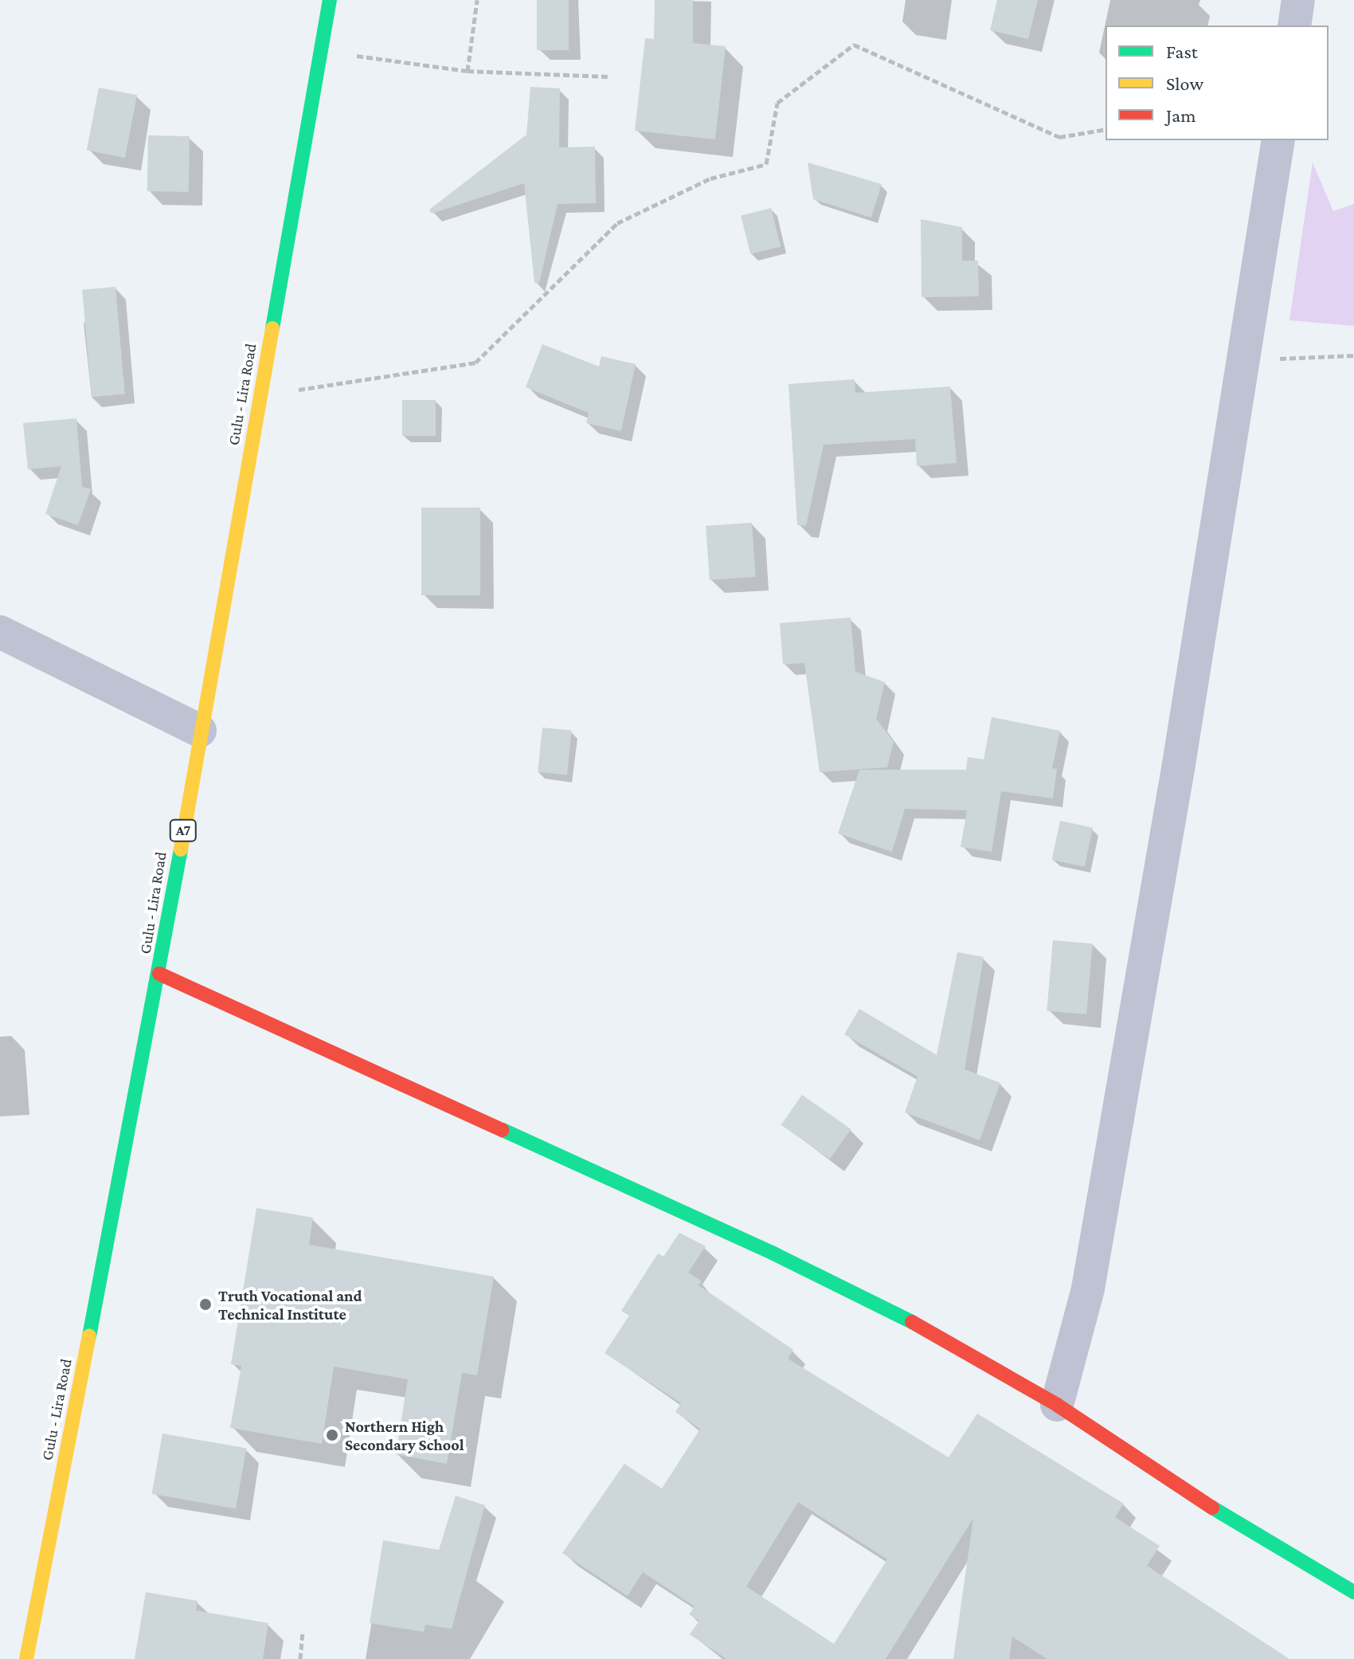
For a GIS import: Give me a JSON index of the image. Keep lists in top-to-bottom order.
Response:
{
  "streets": {
    "main road": ["Gulu - Lira Road", "A7"]
  },
  "places": ["Truth Vocational and Technical Institute", "Northern High Secondary School"],
  "legend": ["Fast", "Slow", "Jam"]
}
